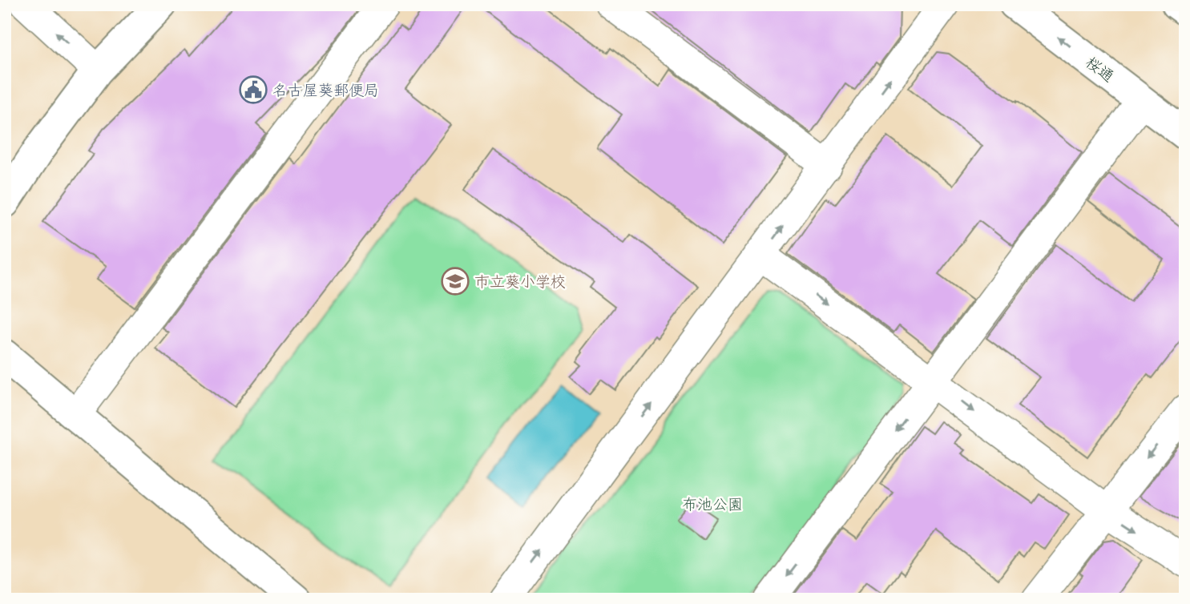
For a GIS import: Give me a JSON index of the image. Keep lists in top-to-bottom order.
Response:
{
  "streets": {
    "street": ["桜通"]
  },
  "one_way": ["桜通"],
  "parks": ["布池公園"],
  "places": {
    "public building": ["名古屋葵郵便局"],
    "school or university": ["市立葵小学校"]
  }
}
